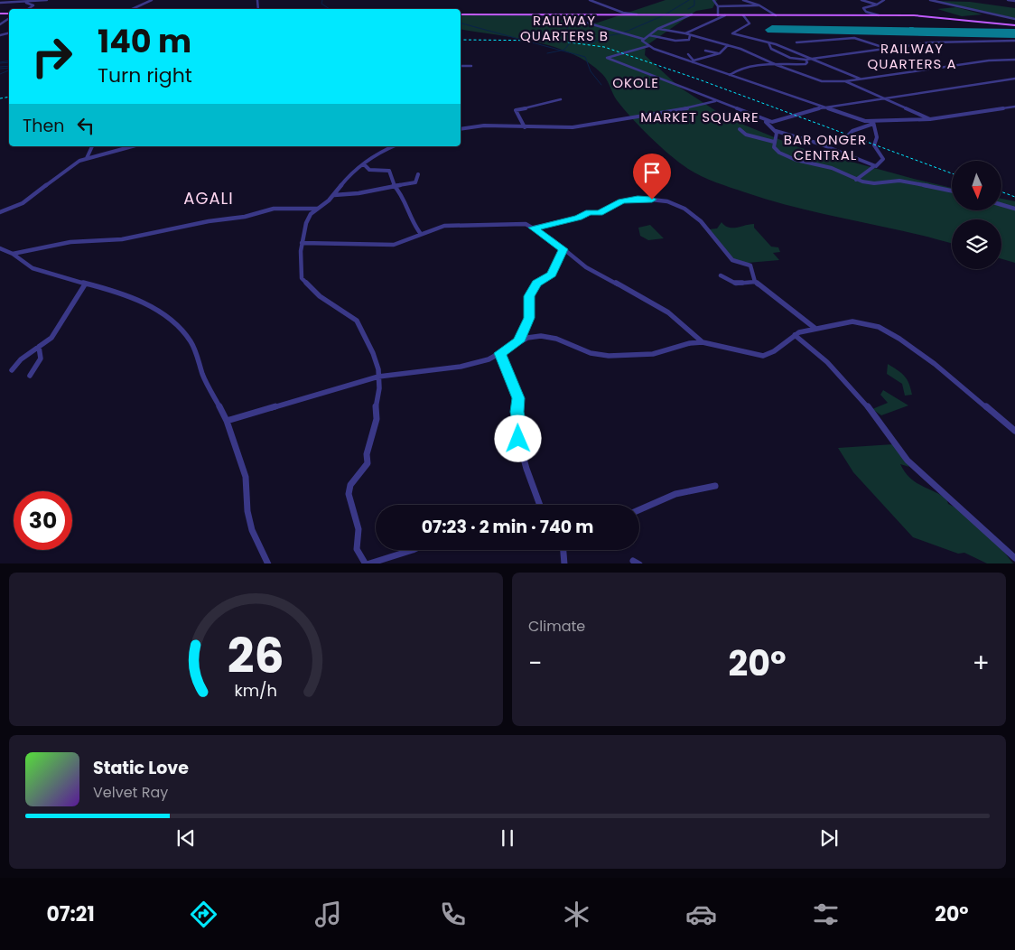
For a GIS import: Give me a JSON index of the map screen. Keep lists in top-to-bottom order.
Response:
{
  "districts": [
    "RAILWAY QUARTERS B",
    "RAILWAY QUARTERS A",
    "OKOLE",
    "MARKET SQUARE",
    "BAR ONGER CENTRAL",
    "AGALI"
  ],
  "north": "bottom",
  "page": {
    "turn": ["140 m", "Turn right"],
    "then": "Then",
    "limit": "30",
    "trip": "07:23 · 2 min · 740 m",
    "tile": "Climate",
    "heat": ["−", "20°", "+"],
    "song": ["Static Love", "Velvet Ray"],
    "tabs": ["07:21", "20°"],
    "gauge": ["26", "km/h"]
  }
}
